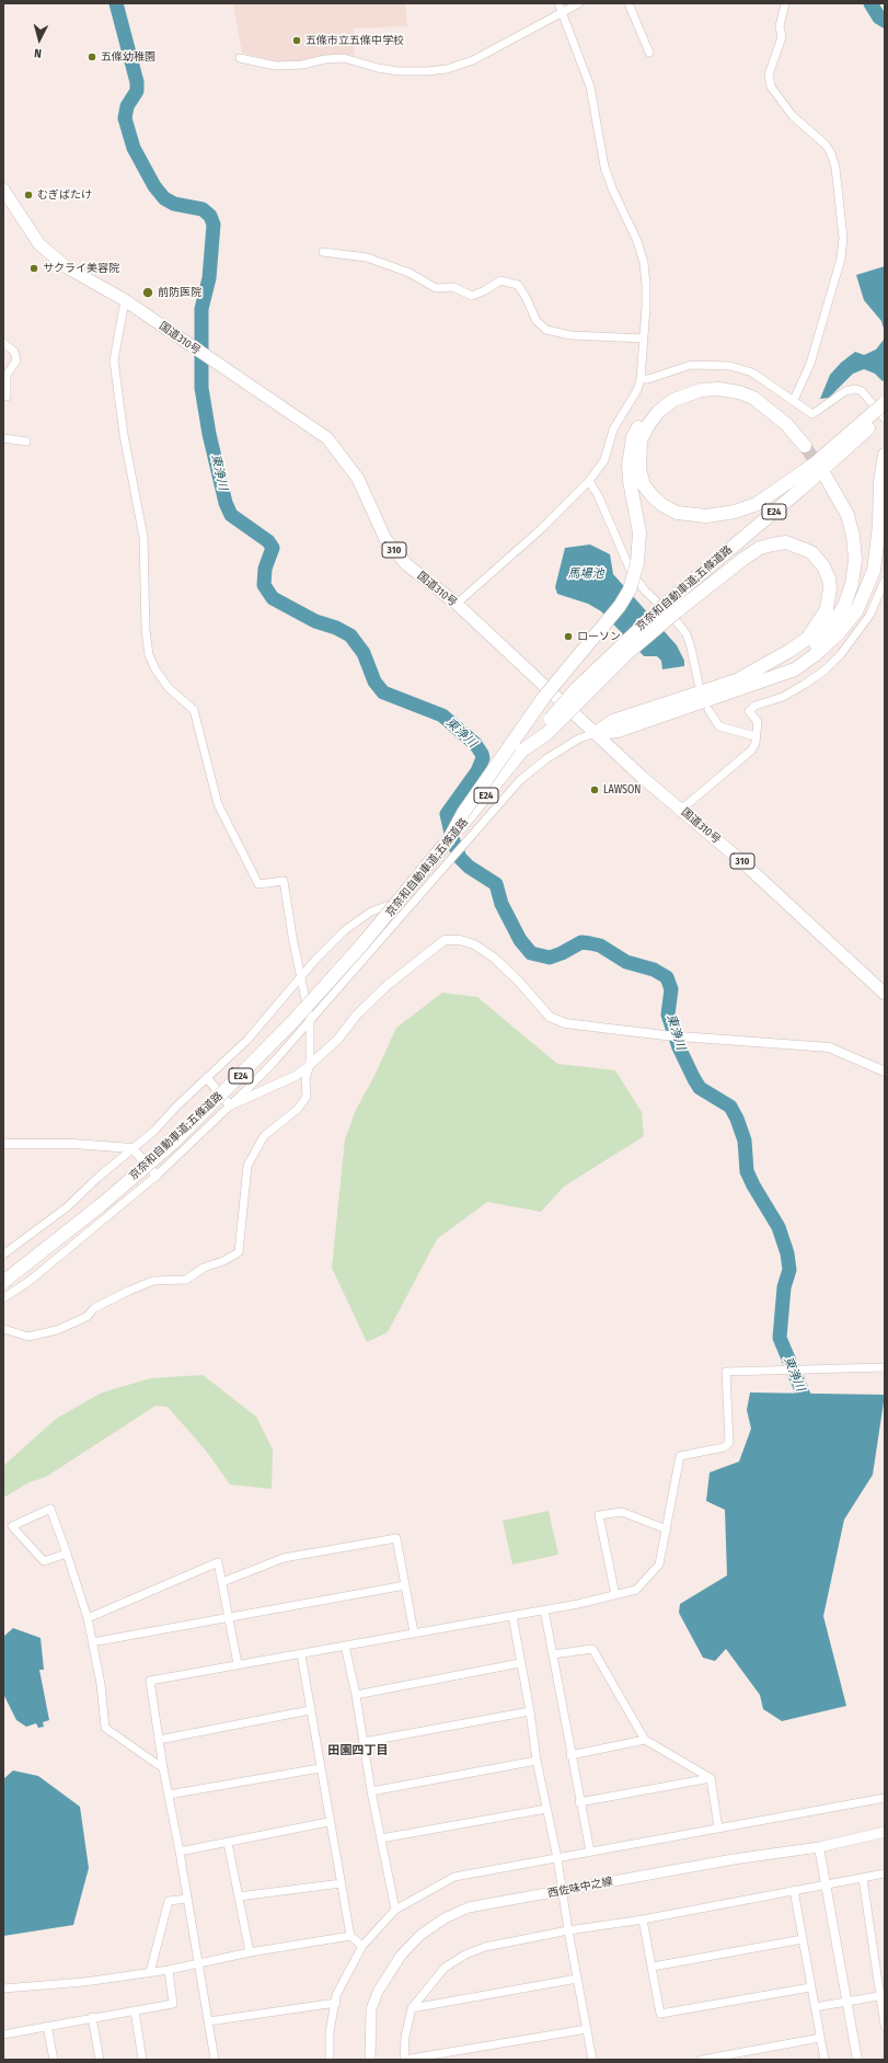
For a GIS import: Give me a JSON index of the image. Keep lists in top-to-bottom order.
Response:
{
  "streets": {
    "highway": [
      "国道310号",
      "E24",
      "310",
      "京奈和自動車道;五條道路"
    ],
    "main road": ["西佐味中之線"]
  },
  "districts": ["田園四丁目"],
  "water": ["東浄川", "馬場池"],
  "places": [
    "五條市立五條中学校",
    "五條幼稚園",
    "むぎばたけ",
    "サクライ美容院",
    "前防医院",
    "ローソン",
    "LAWSON"
  ],
  "north": "bottom"
}
